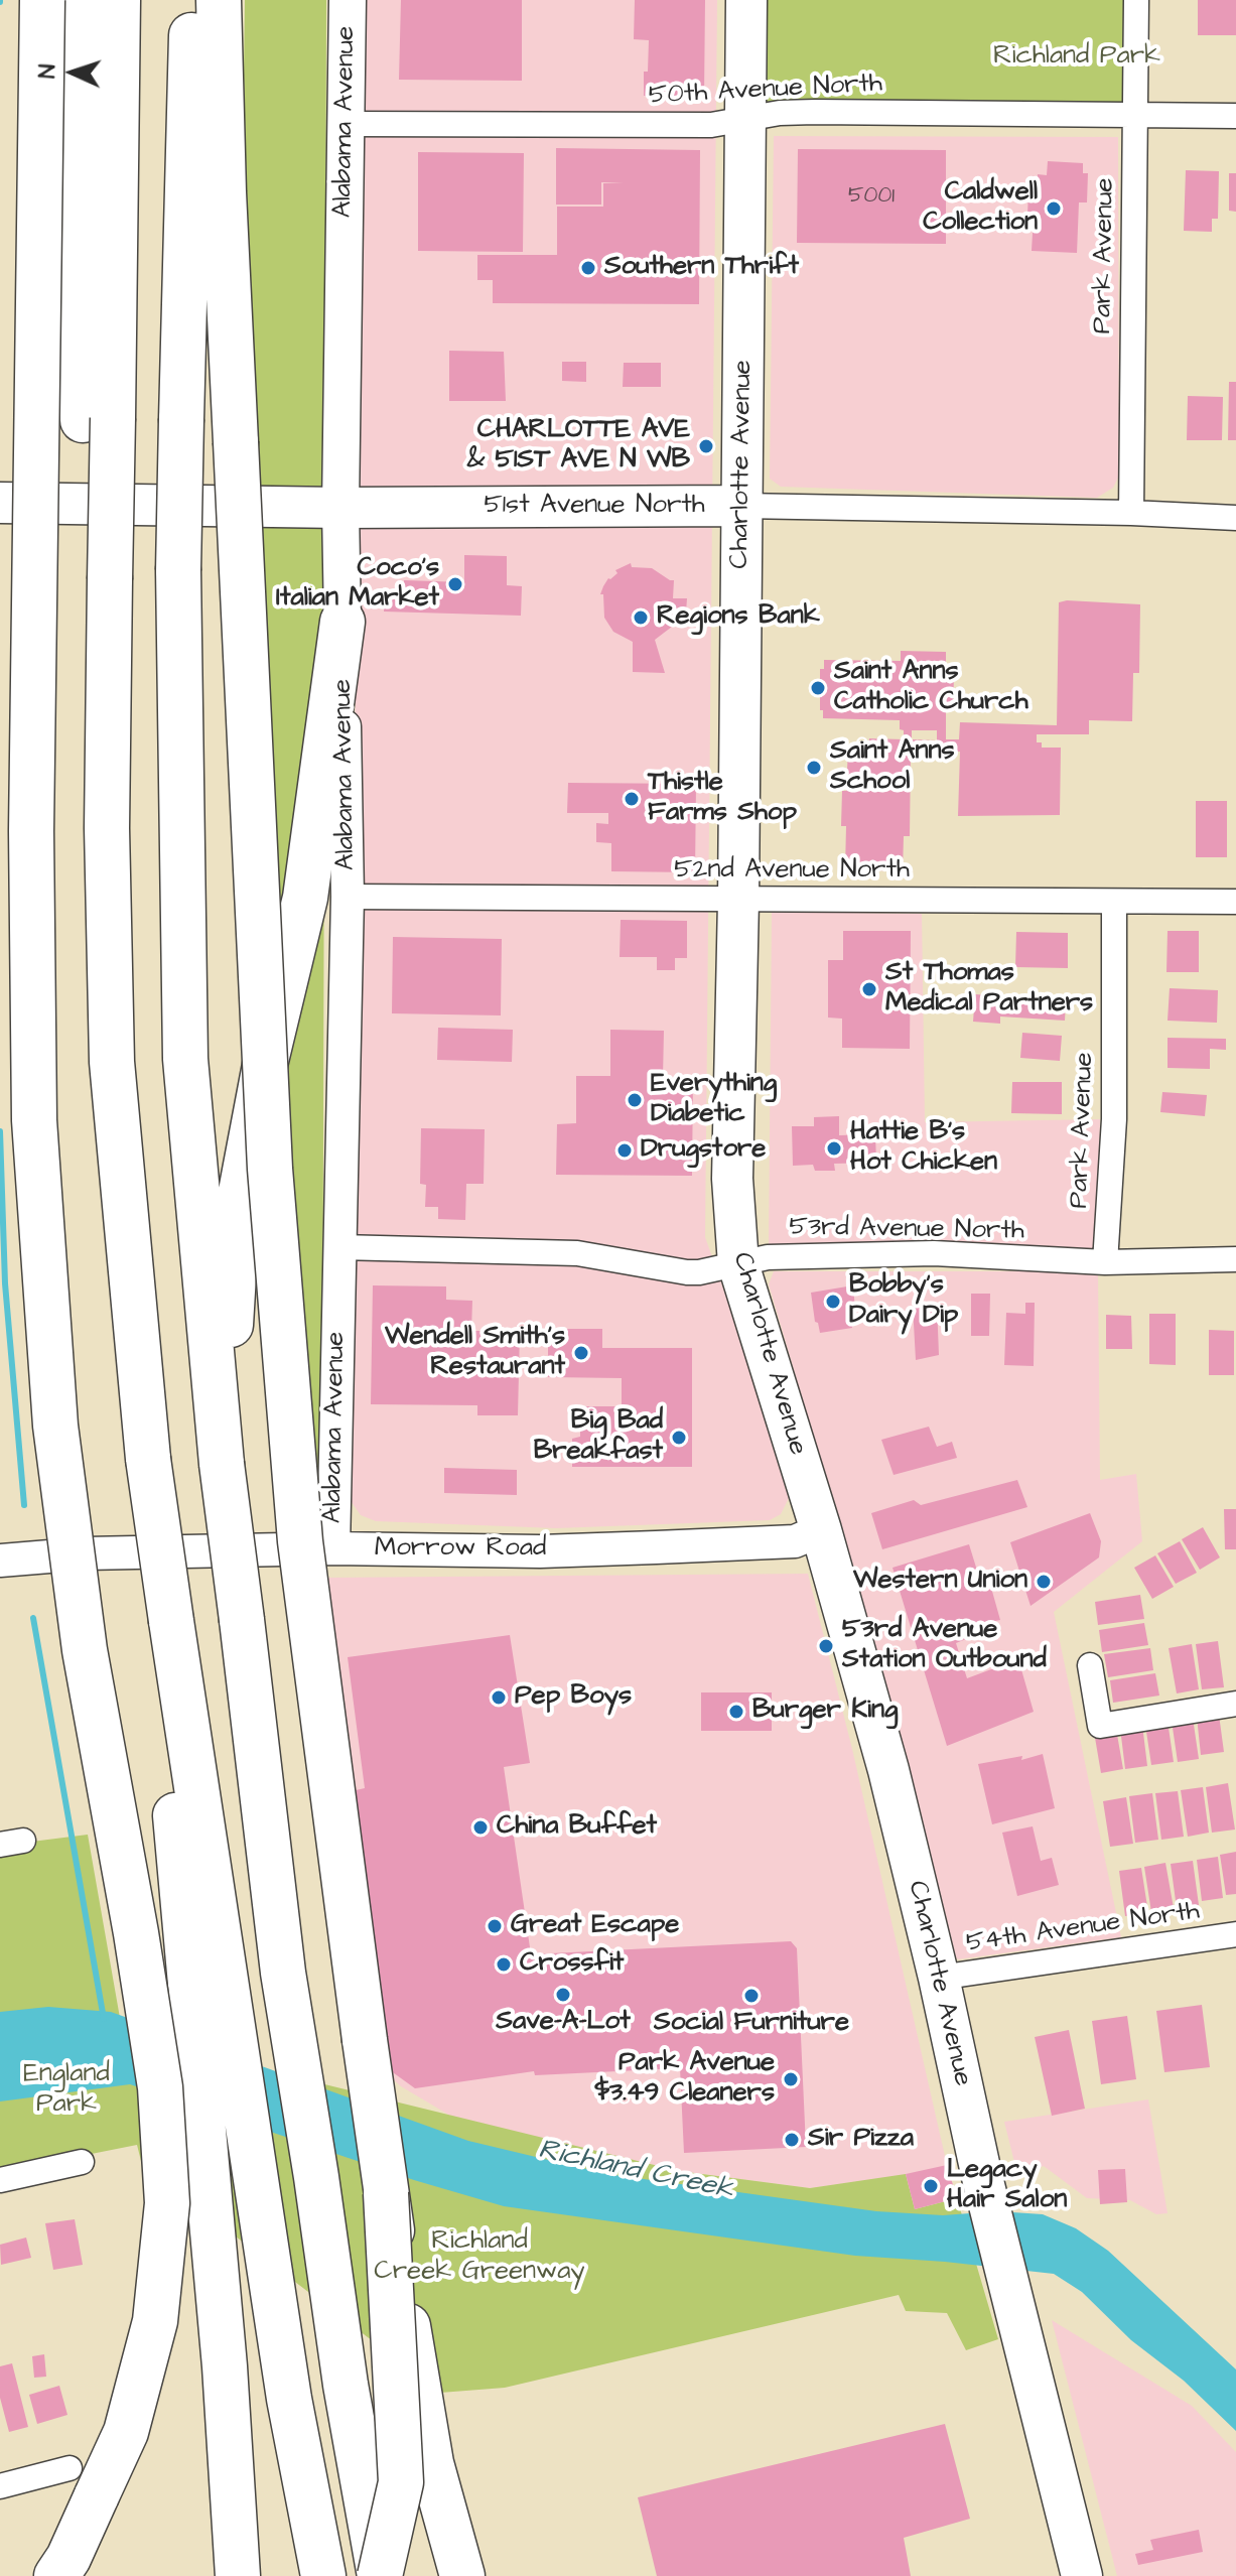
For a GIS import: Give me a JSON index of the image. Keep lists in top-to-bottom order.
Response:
{
  "streets": {
    "main road": ["Alabama Avenue", "Charlotte Avenue", "51st Avenue North"],
    "street": [
      "50th Avenue North",
      "Park Avenue",
      "52nd Avenue North",
      "53rd Avenue North",
      "Morrow Road",
      "54th Avenue North"
    ]
  },
  "crossings": [
    ["50th Avenue North", "Alabama Avenue"],
    ["50th Avenue North", "Park Avenue"],
    ["50th Avenue North", "Charlotte Avenue"],
    ["Alabama Avenue", "51st Avenue North"],
    ["Alabama Avenue", "52nd Avenue North"],
    ["Alabama Avenue", "53rd Avenue North"],
    ["Alabama Avenue", "Morrow Road"],
    ["Park Avenue", "51st Avenue North"],
    ["Park Avenue", "52nd Avenue North"],
    ["Park Avenue", "53rd Avenue North"],
    ["Charlotte Avenue", "51st Avenue North"],
    ["Charlotte Avenue", "52nd Avenue North"],
    ["Charlotte Avenue", "53rd Avenue North"],
    ["Charlotte Avenue", "Morrow Road"],
    ["Charlotte Avenue", "54th Avenue North"]
  ],
  "water": ["Richland Creek"],
  "parks": ["Richland Park", "England Park", "Richland Creek Greenway"],
  "places": [
    "Caldwell Collection",
    "Southern Thrift",
    "CHARLOTTE AVE & 51ST AVE N WB",
    "Coco's Italian Market",
    "Regions Bank",
    "Saint Anns Catholic Church",
    "Saint Anns School",
    "Thistle Farms Shop",
    "St Thomas Medical Partners",
    "Everything Diabetic",
    "Hattie B's Hot Chicken",
    "Drugstore",
    "Bobby's Dairy Dip",
    "Wendell Smith's Restaurant",
    "Big Bad Breakfast",
    "Western Union",
    "53rd Avenue Station Outbound",
    "Pep Boys",
    "Burger King",
    "China Buffet",
    "Great Escape",
    "Crossfit",
    "Save-A-Lot",
    "Social Furniture",
    "Park Avenue $3.49 Cleaners",
    "Sir Pizza",
    "Legacy Hair Salon"
  ],
  "house_numbers": ["5001"],
  "north": "left"
}
